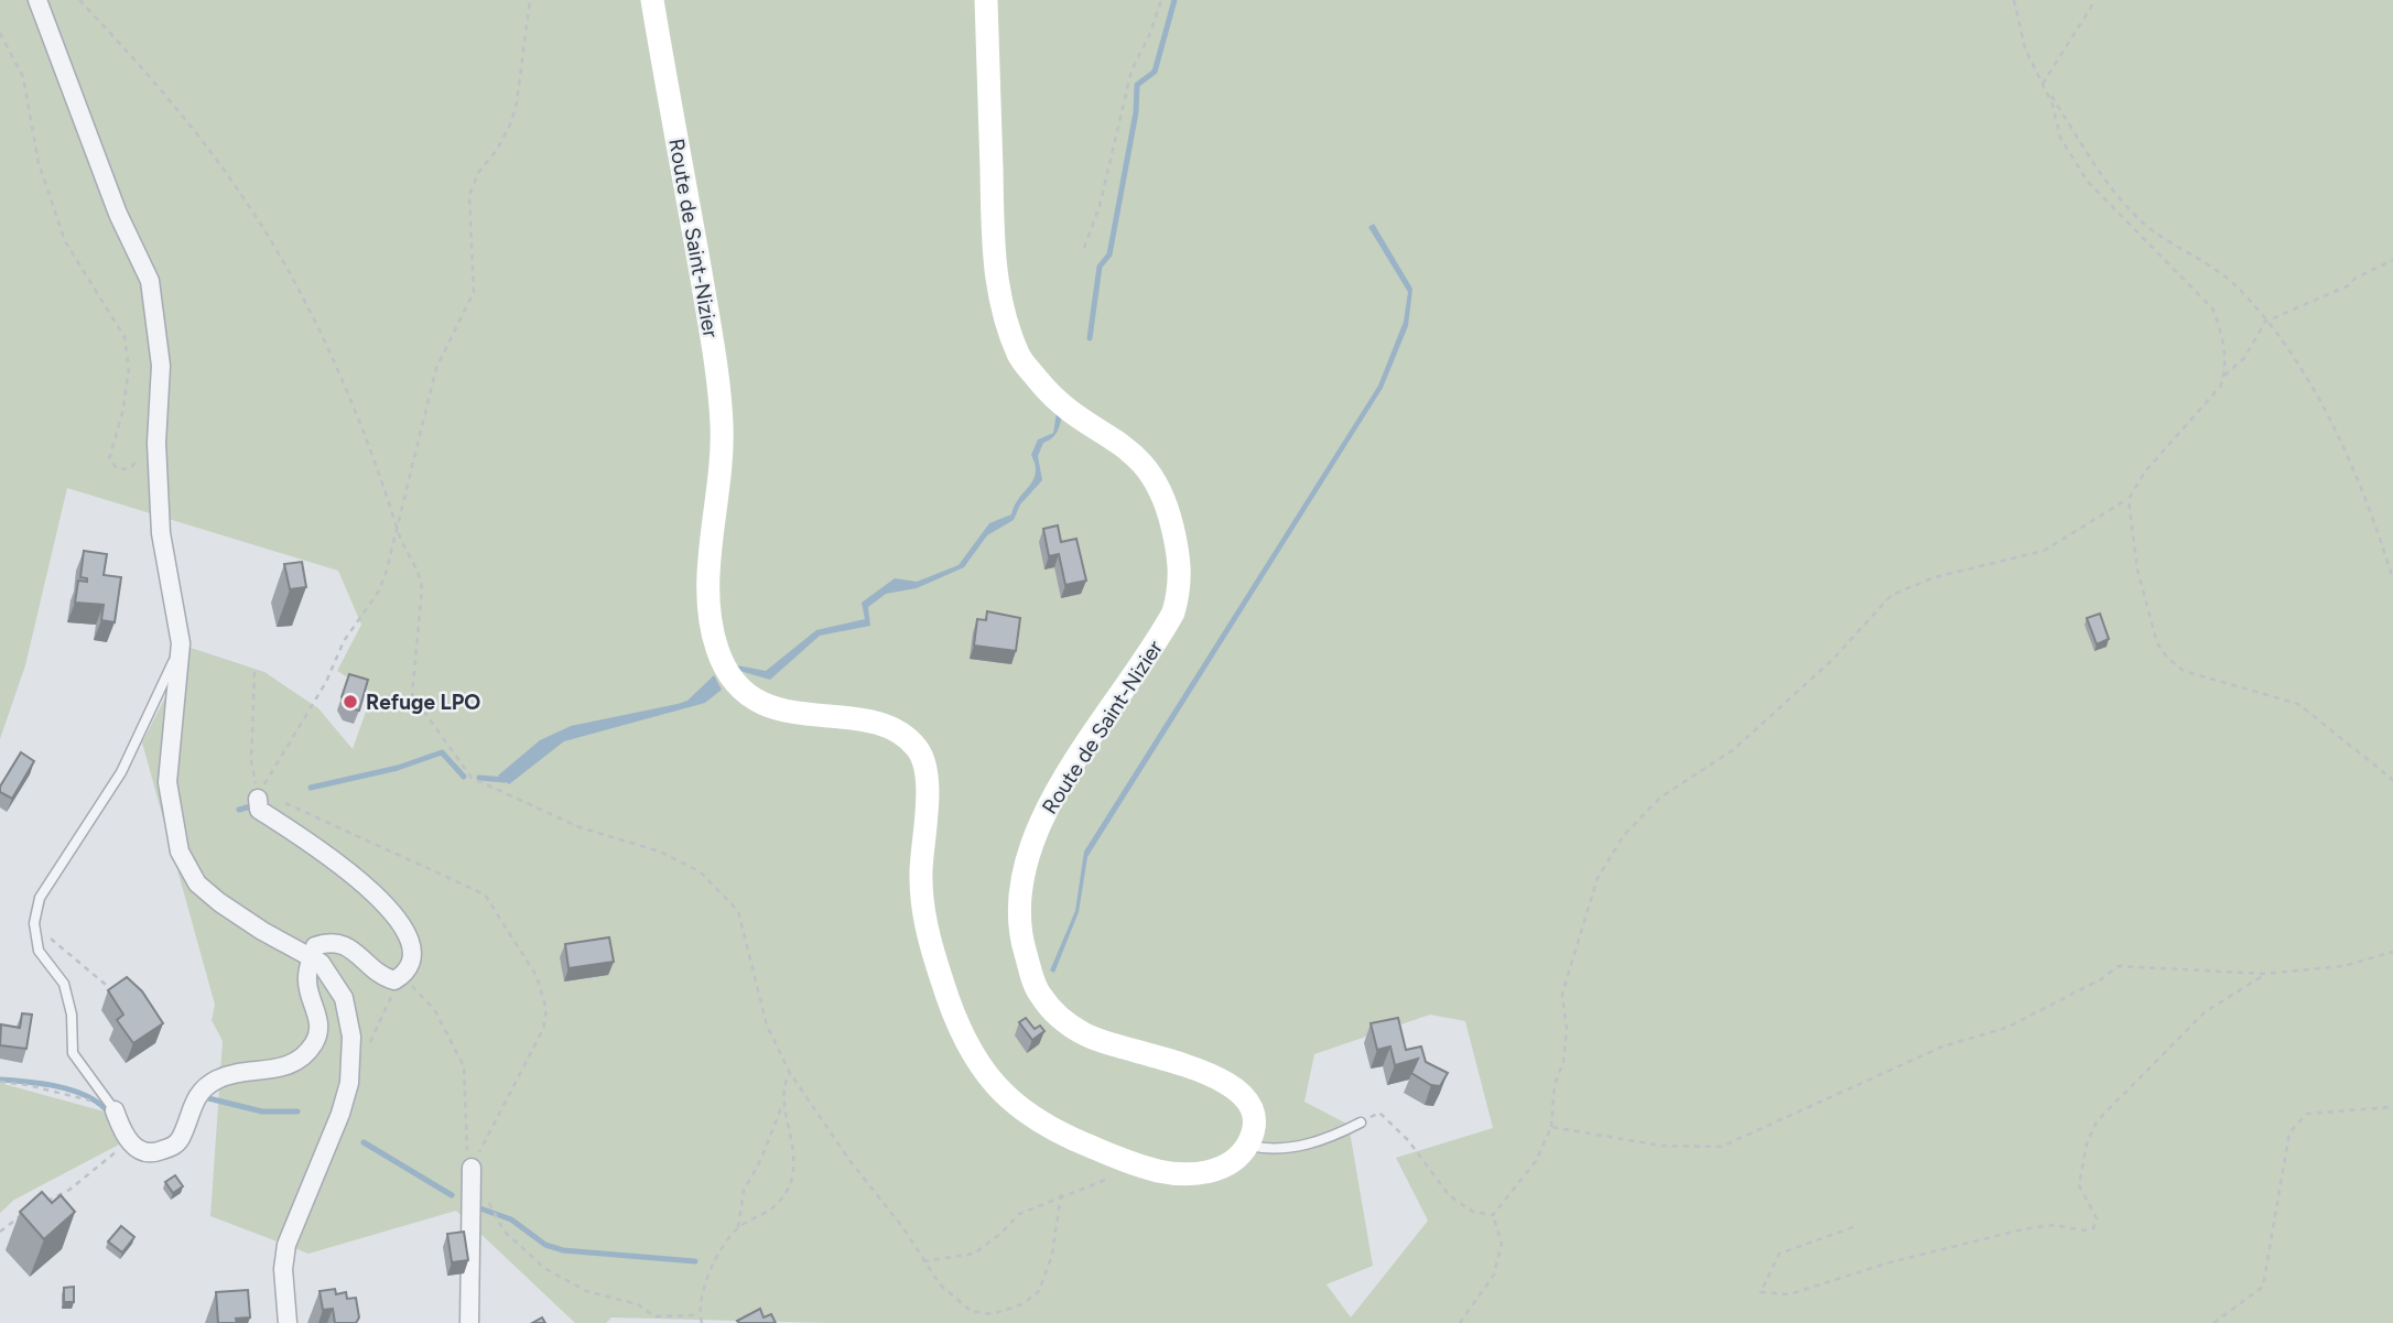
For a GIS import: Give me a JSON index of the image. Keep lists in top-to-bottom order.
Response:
{
  "streets": {
    "main road": ["Route de Saint-Nizier"]
  },
  "places": ["Refuge LPO"]
}
